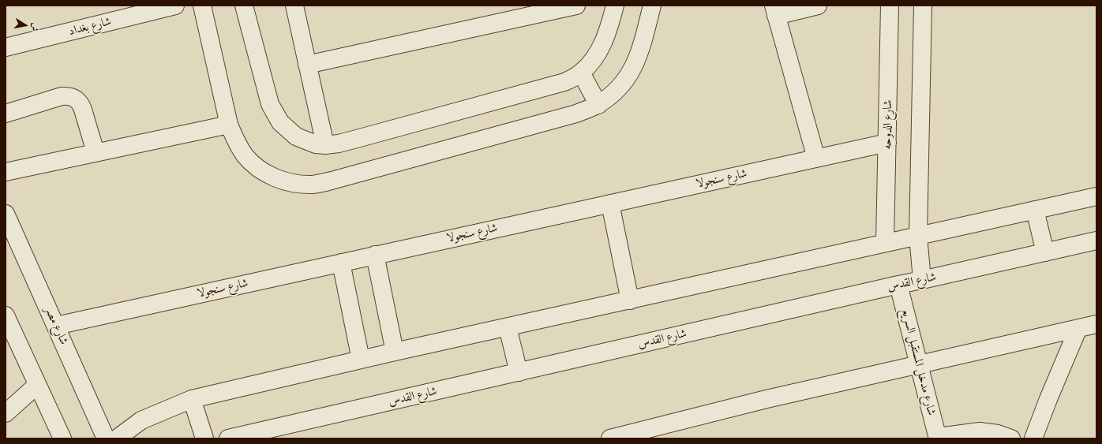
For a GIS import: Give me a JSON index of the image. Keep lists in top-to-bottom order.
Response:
{
  "streets": {
    "street": [
      "شارع بغداد",
      "شارع الدوحه",
      "شارع سنجولا",
      "شارع القدس",
      "شارع مصر",
      "شارع مدخل المستقبل السريع"
    ]
  },
  "crossings": [
    ["شارع الدوحه", "شارع سنجولا"],
    ["شارع سنجولا", "شارع مصر"],
    ["شارع القدس", "شارع مدخل المستقبل السريع"]
  ],
  "north": "right"
}
